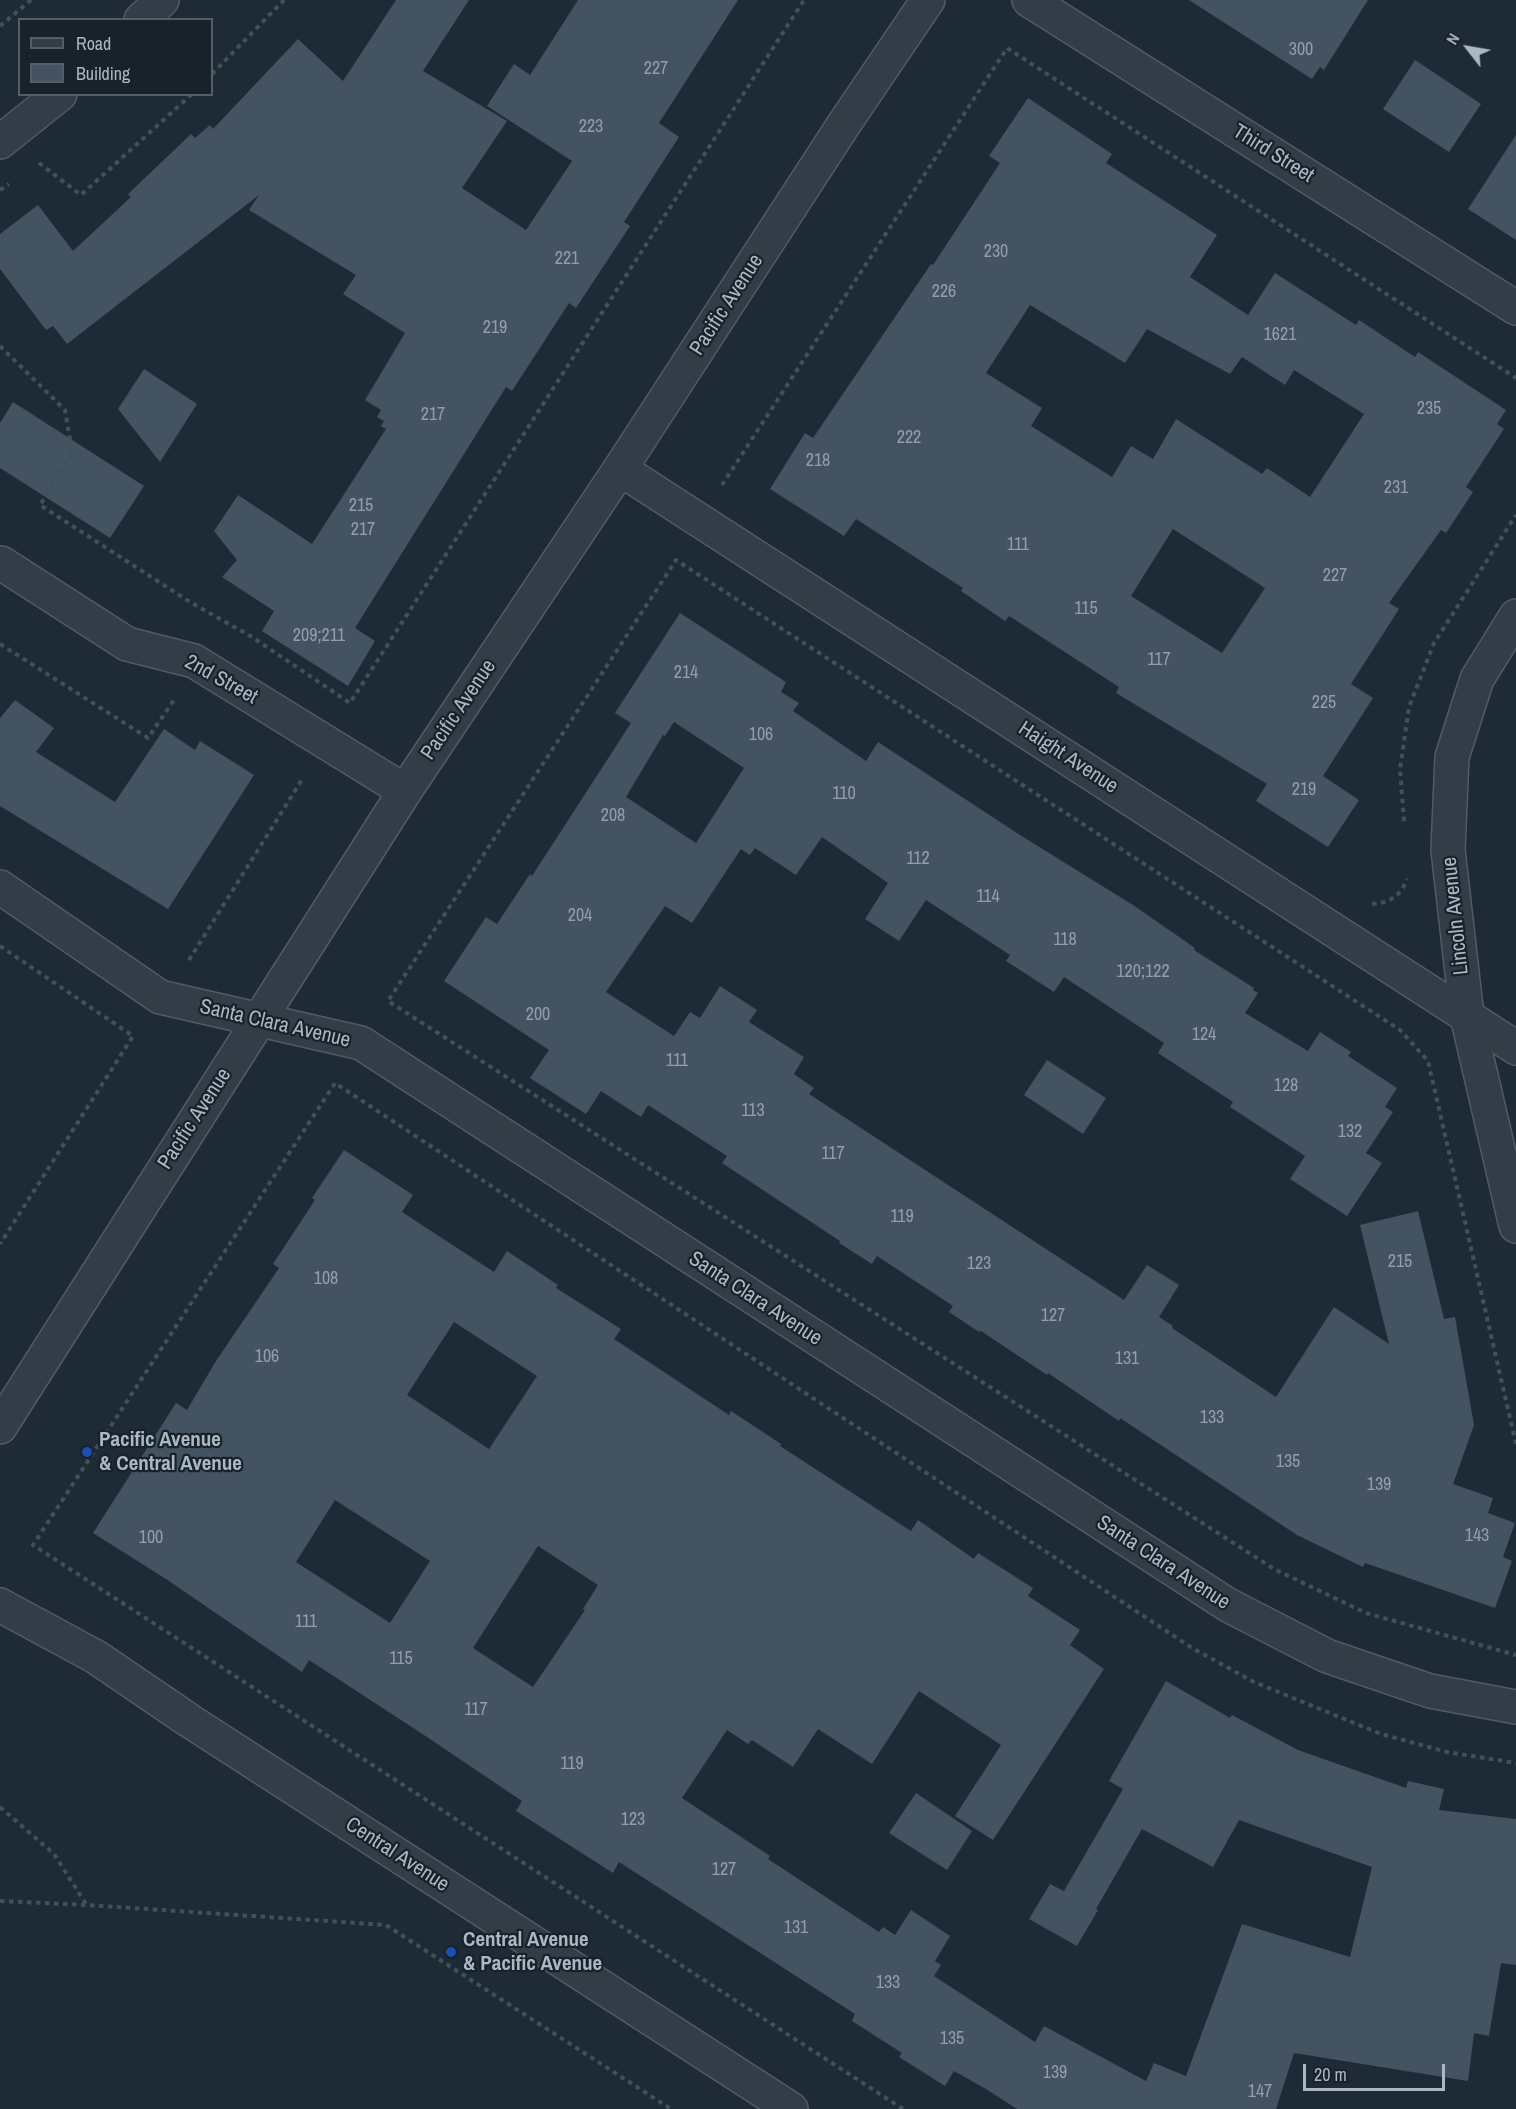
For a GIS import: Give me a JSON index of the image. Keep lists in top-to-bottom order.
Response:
{
  "streets": {
    "street": [
      "Third Street",
      "Pacific Avenue",
      "2nd Street",
      "Haight Avenue",
      "Lincoln Avenue",
      "Santa Clara Avenue",
      "Central Avenue"
    ]
  },
  "crossings": [
    ["Pacific Avenue", "2nd Street"],
    ["Pacific Avenue", "Haight Avenue"],
    ["Pacific Avenue", "Santa Clara Avenue"],
    ["Haight Avenue", "Lincoln Avenue"]
  ],
  "places": ["Pacific Avenue & Central Avenue", "Central Avenue & Pacific Avenue"],
  "house_numbers": [
    "300",
    "227",
    "223",
    "230",
    "221",
    "226",
    "219",
    "1621",
    "235",
    "217",
    "222",
    "218",
    "231",
    "215",
    "217",
    "111",
    "227",
    "115",
    "209;211",
    "117",
    "214",
    "225",
    "106",
    "219",
    "110",
    "208",
    "112",
    "114",
    "204",
    "118",
    "120;122",
    "200",
    "124",
    "111",
    "128",
    "113",
    "132",
    "117",
    "119",
    "215",
    "123",
    "108",
    "127",
    "106",
    "131",
    "133",
    "135",
    "139",
    "143",
    "100",
    "111",
    "115",
    "117",
    "119",
    "123",
    "127",
    "131",
    "133",
    "135",
    "139",
    "147"
  ],
  "legend": ["Road", "Building"],
  "scale_bar": "20 m",
  "north": "top left"
}
